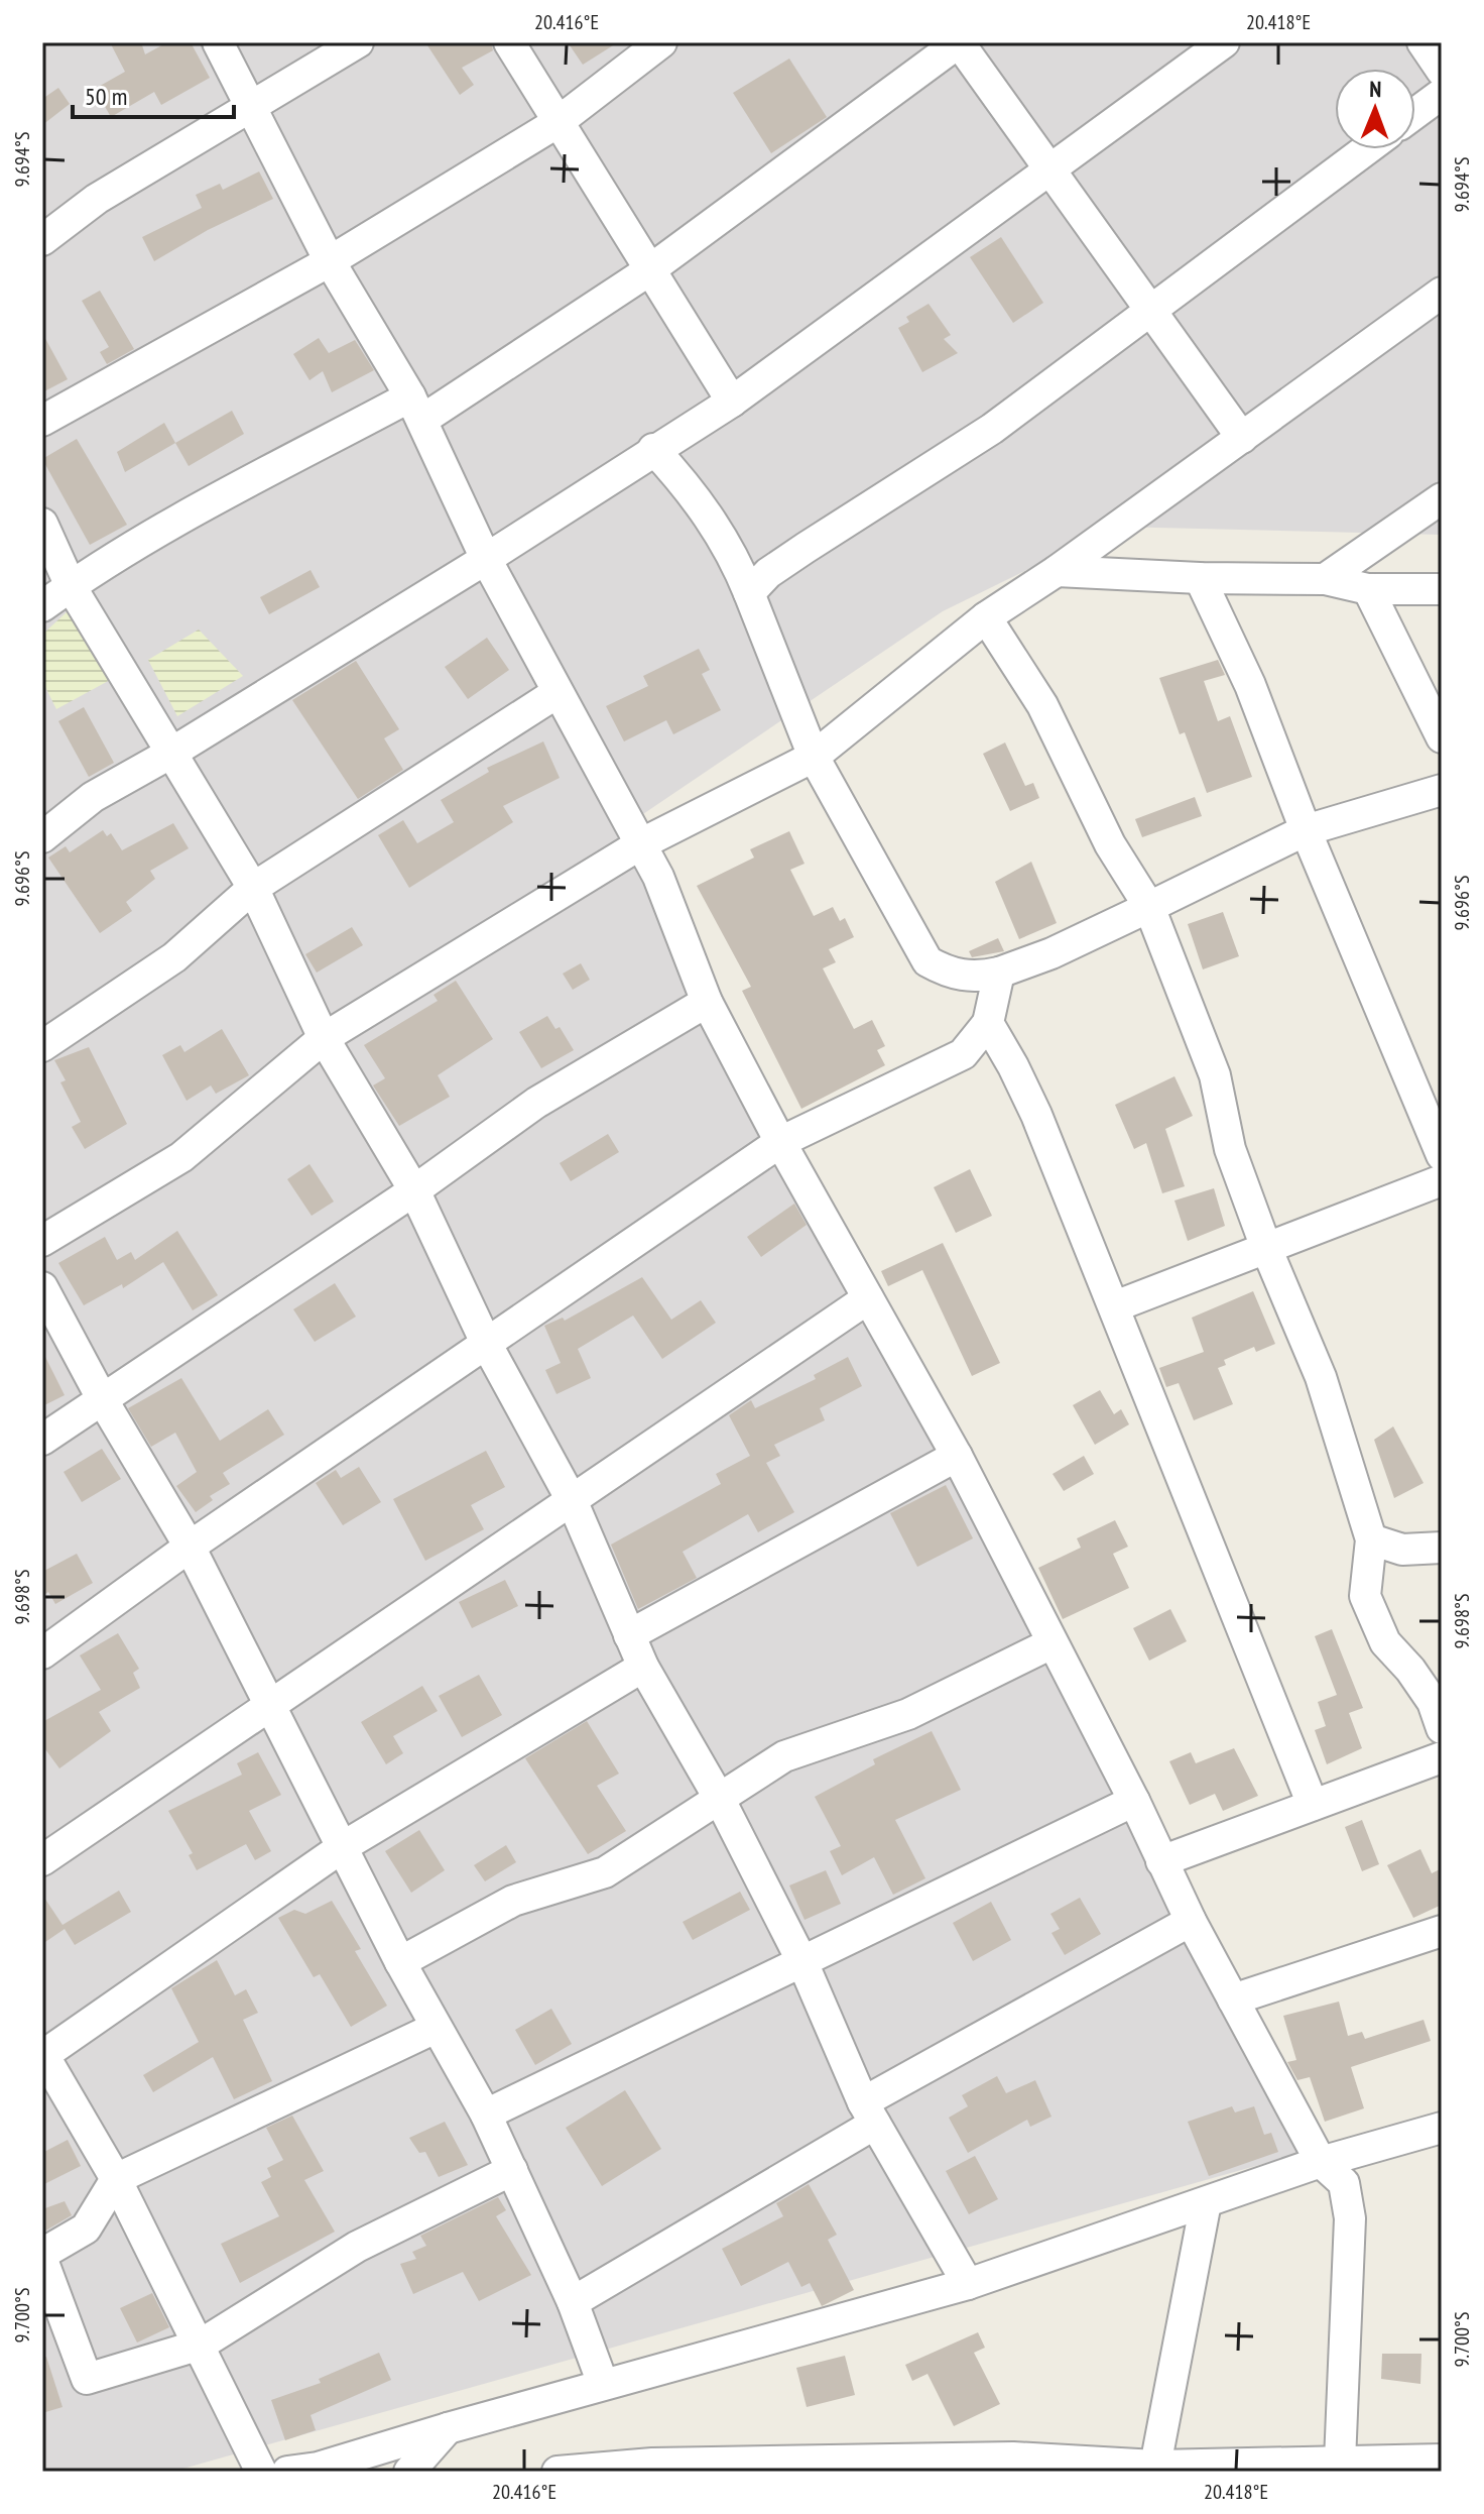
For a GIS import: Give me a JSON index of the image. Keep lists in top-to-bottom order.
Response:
{
  "scale_bar": "50 m",
  "north": "top",
  "coordinates": [
    "20.416°E",
    "20.418°E",
    "9.694°S",
    "9.696°S",
    "9.698°S",
    "9.700°S"
  ]
}
